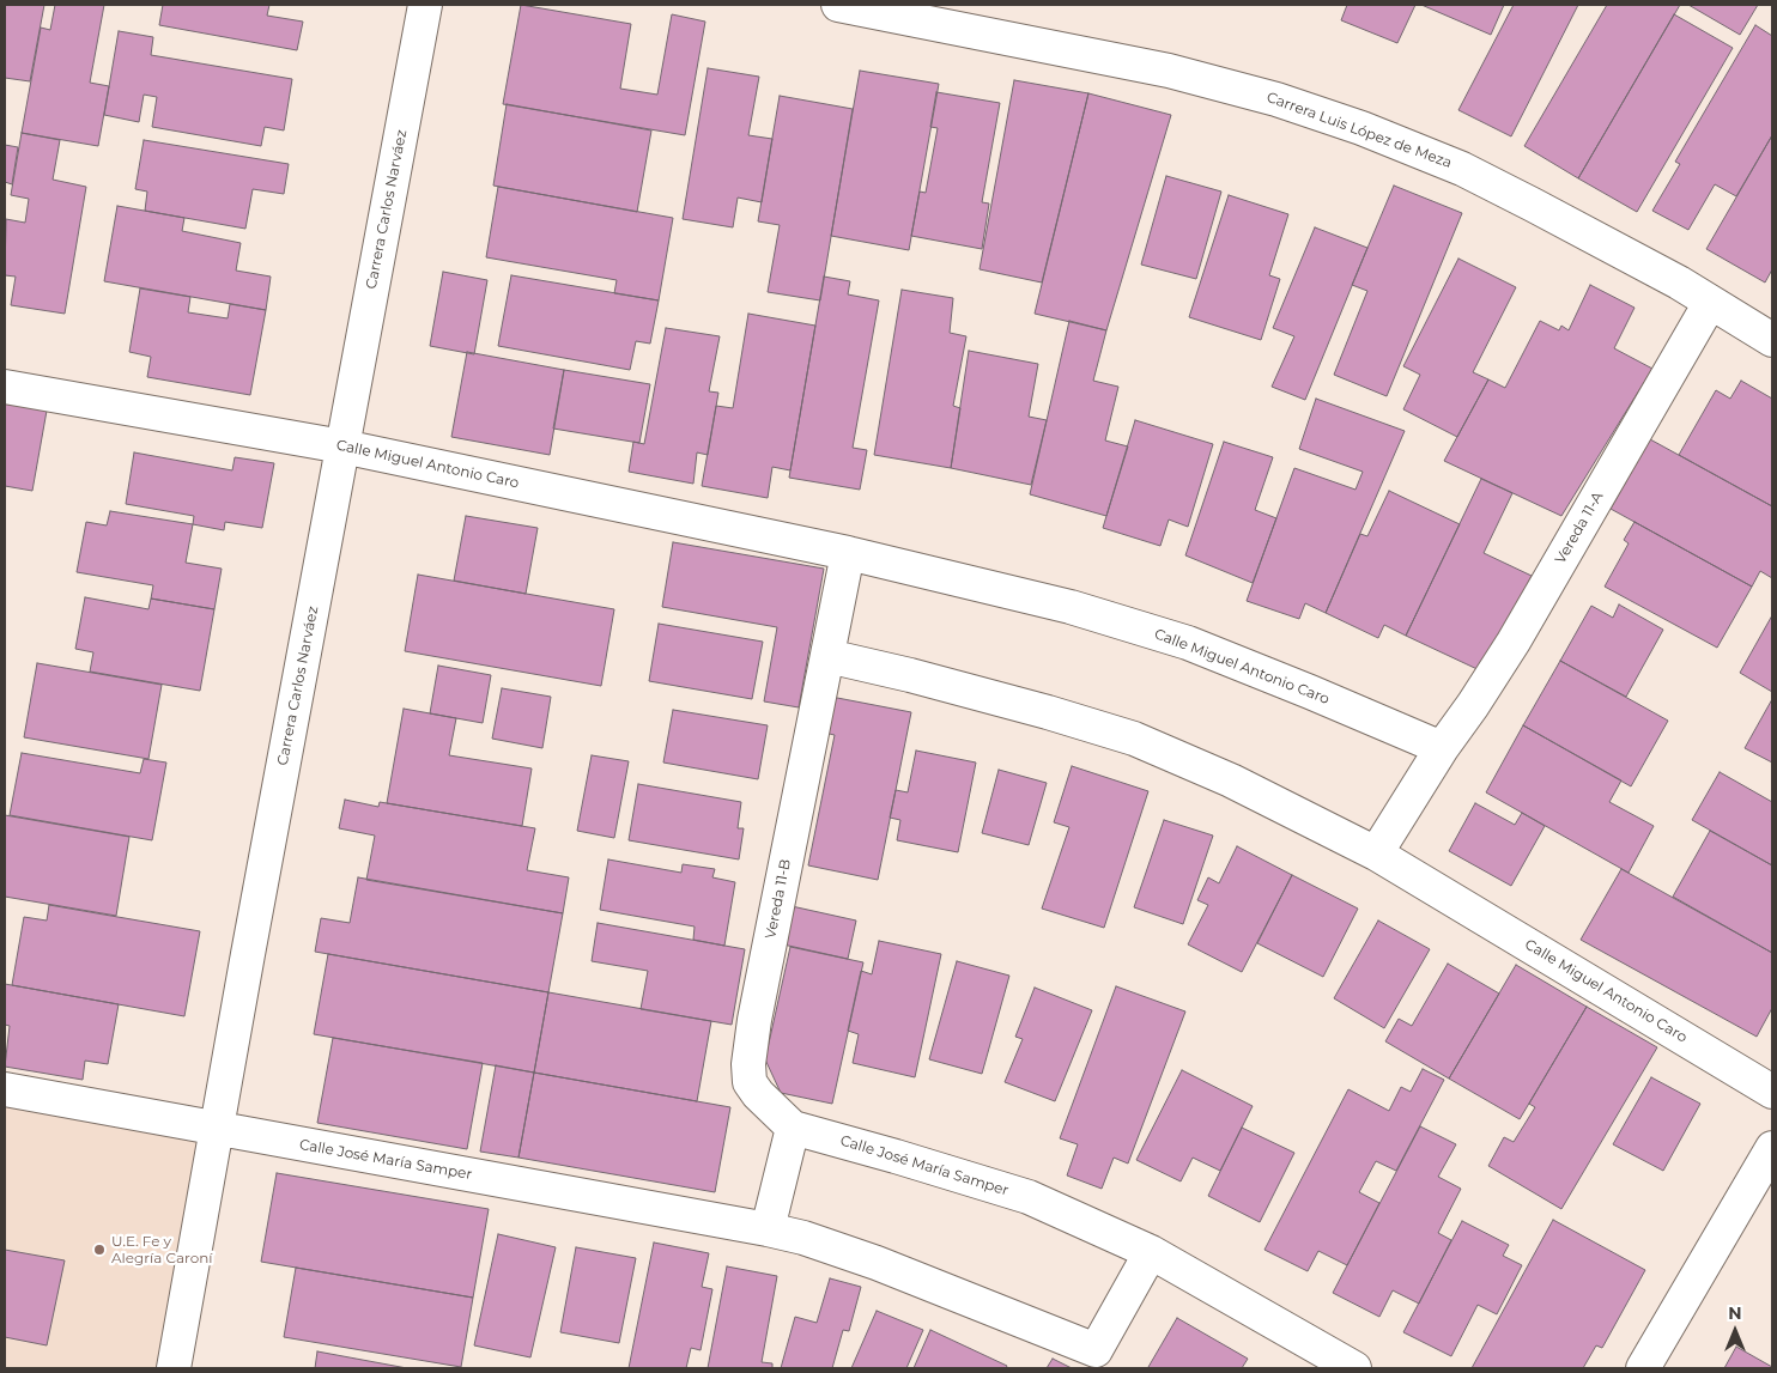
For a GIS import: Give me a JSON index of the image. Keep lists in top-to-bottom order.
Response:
{
  "streets": {
    "street": [
      "Carrera Luis López de Meza",
      "Carrera Carlos Narváez",
      "Calle Miguel Antonio Caro",
      "Vereda 11-A",
      "Vereda 11-B",
      "Calle José María Samper"
    ]
  },
  "crossings": [
    ["Carrera Luis López de Meza", "Vereda 11-A"],
    ["Carrera Carlos Narváez", "Calle Miguel Antonio Caro"],
    ["Carrera Carlos Narváez", "Calle José María Samper"],
    ["Calle Miguel Antonio Caro", "Vereda 11-A"],
    ["Calle Miguel Antonio Caro", "Vereda 11-B"],
    ["Vereda 11-B", "Calle José María Samper"]
  ],
  "places": ["U.E. Fe y Alegría Caroní"],
  "north": "top"
}
